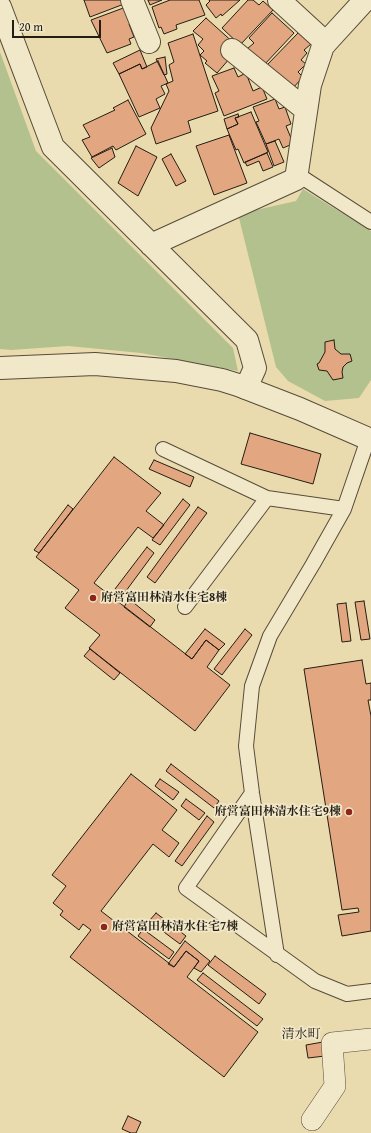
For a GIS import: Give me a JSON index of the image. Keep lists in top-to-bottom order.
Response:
{
  "districts": ["清水町"],
  "places": ["府営富田林清水住宅8棟", "府営富田林清水住宅9棟", "府営富田林清水住宅7棟"],
  "scale_bar": "20 m"
}
